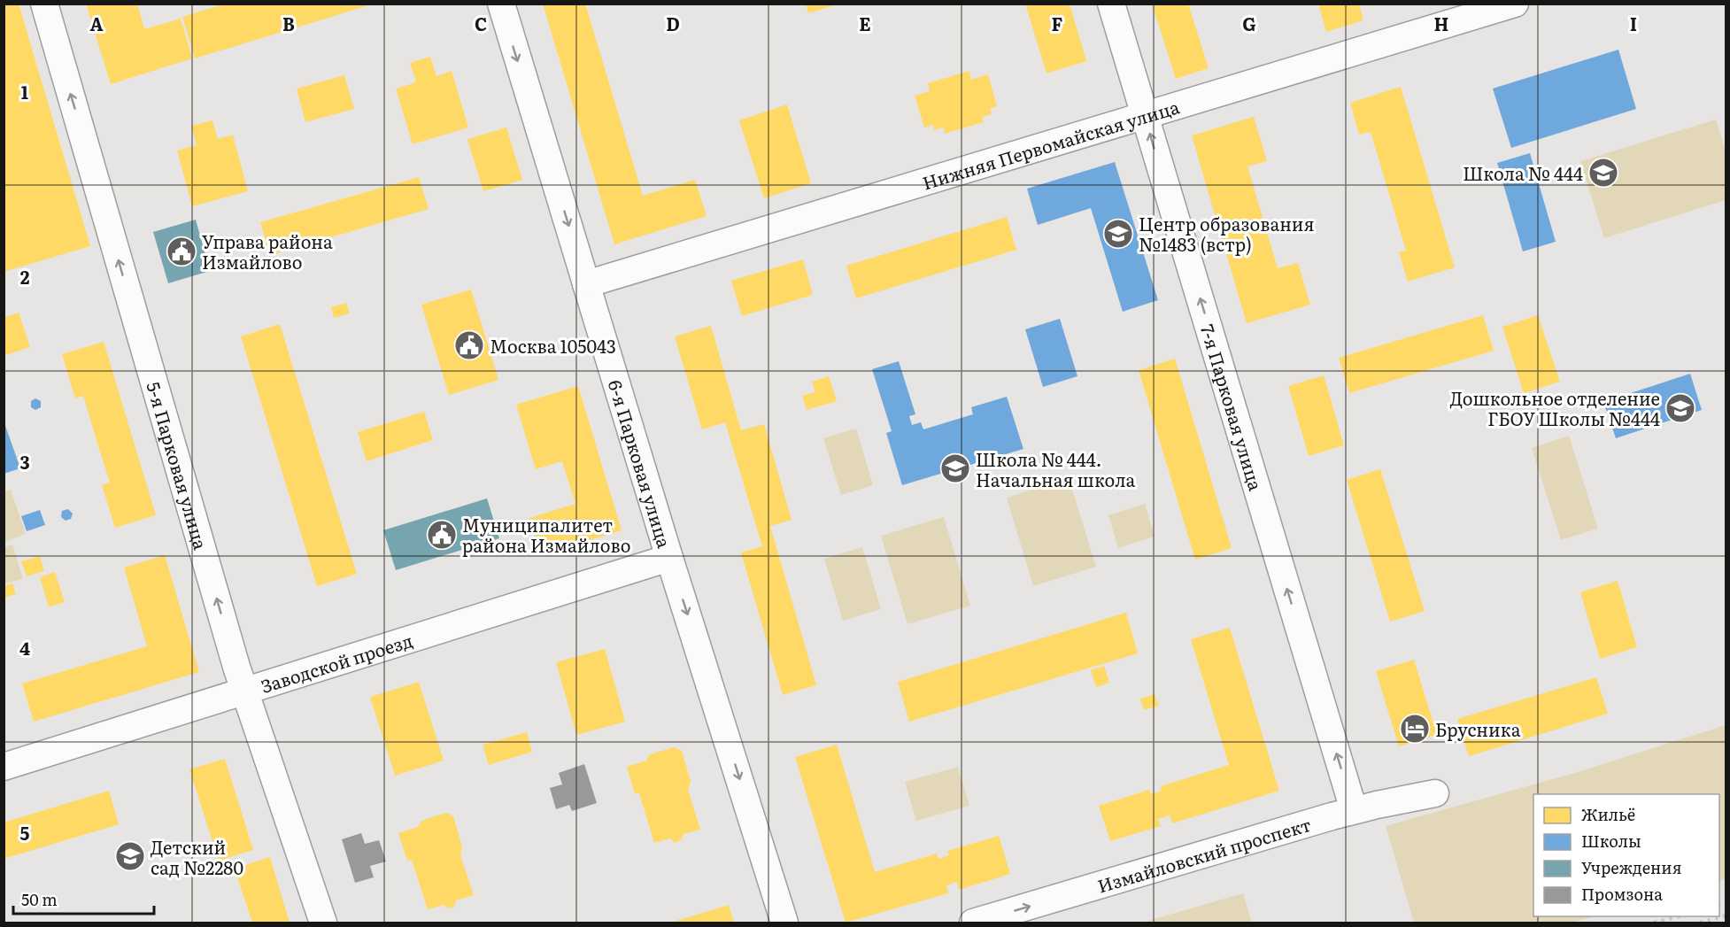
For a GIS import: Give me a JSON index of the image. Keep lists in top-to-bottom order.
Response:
{
  "streets": {
    "street": [
      "Нижняя Первомайская улица",
      "7-я Парковая улица",
      "6-я Парковая улица",
      "5-я Парковая улица",
      "Заводской проезд",
      "Измайловский проспект"
    ]
  },
  "crossings": [
    ["Нижняя Первомайская улица", "7-я Парковая улица"],
    ["Нижняя Первомайская улица", "6-я Парковая улица"],
    ["7-я Парковая улица", "Измайловский проспект"],
    ["6-я Парковая улица", "Заводской проезд"],
    ["5-я Парковая улица", "Заводской проезд"]
  ],
  "one_way": [
    "7-я Парковая улица",
    "6-я Парковая улица",
    "5-я Парковая улица",
    "Измайловский проспект"
  ],
  "places": {
    "school or university": [
      "Школа № 444",
      "Центр образования №1483 (встр)",
      "Дошкольное отделение ГБОУ Школы №444",
      "Школа № 444. Начальная школа",
      "Детский сад №2280"
    ],
    "public building": ["Управа района Измайлово", "Москва 105043", "Муниципалитет района Измайлово"],
    "hotel": ["Брусника"]
  },
  "legend": [
    "Жильё",
    "Школы",
    "Учреждения",
    "Промзона"
  ],
  "scale_bar": "50 m",
  "grid": {
    "columns": [
      "A",
      "B",
      "C",
      "D",
      "E",
      "F",
      "G",
      "H",
      "I"
    ],
    "rows": [
      "1",
      "2",
      "3",
      "4",
      "5"
    ]
  }
}
